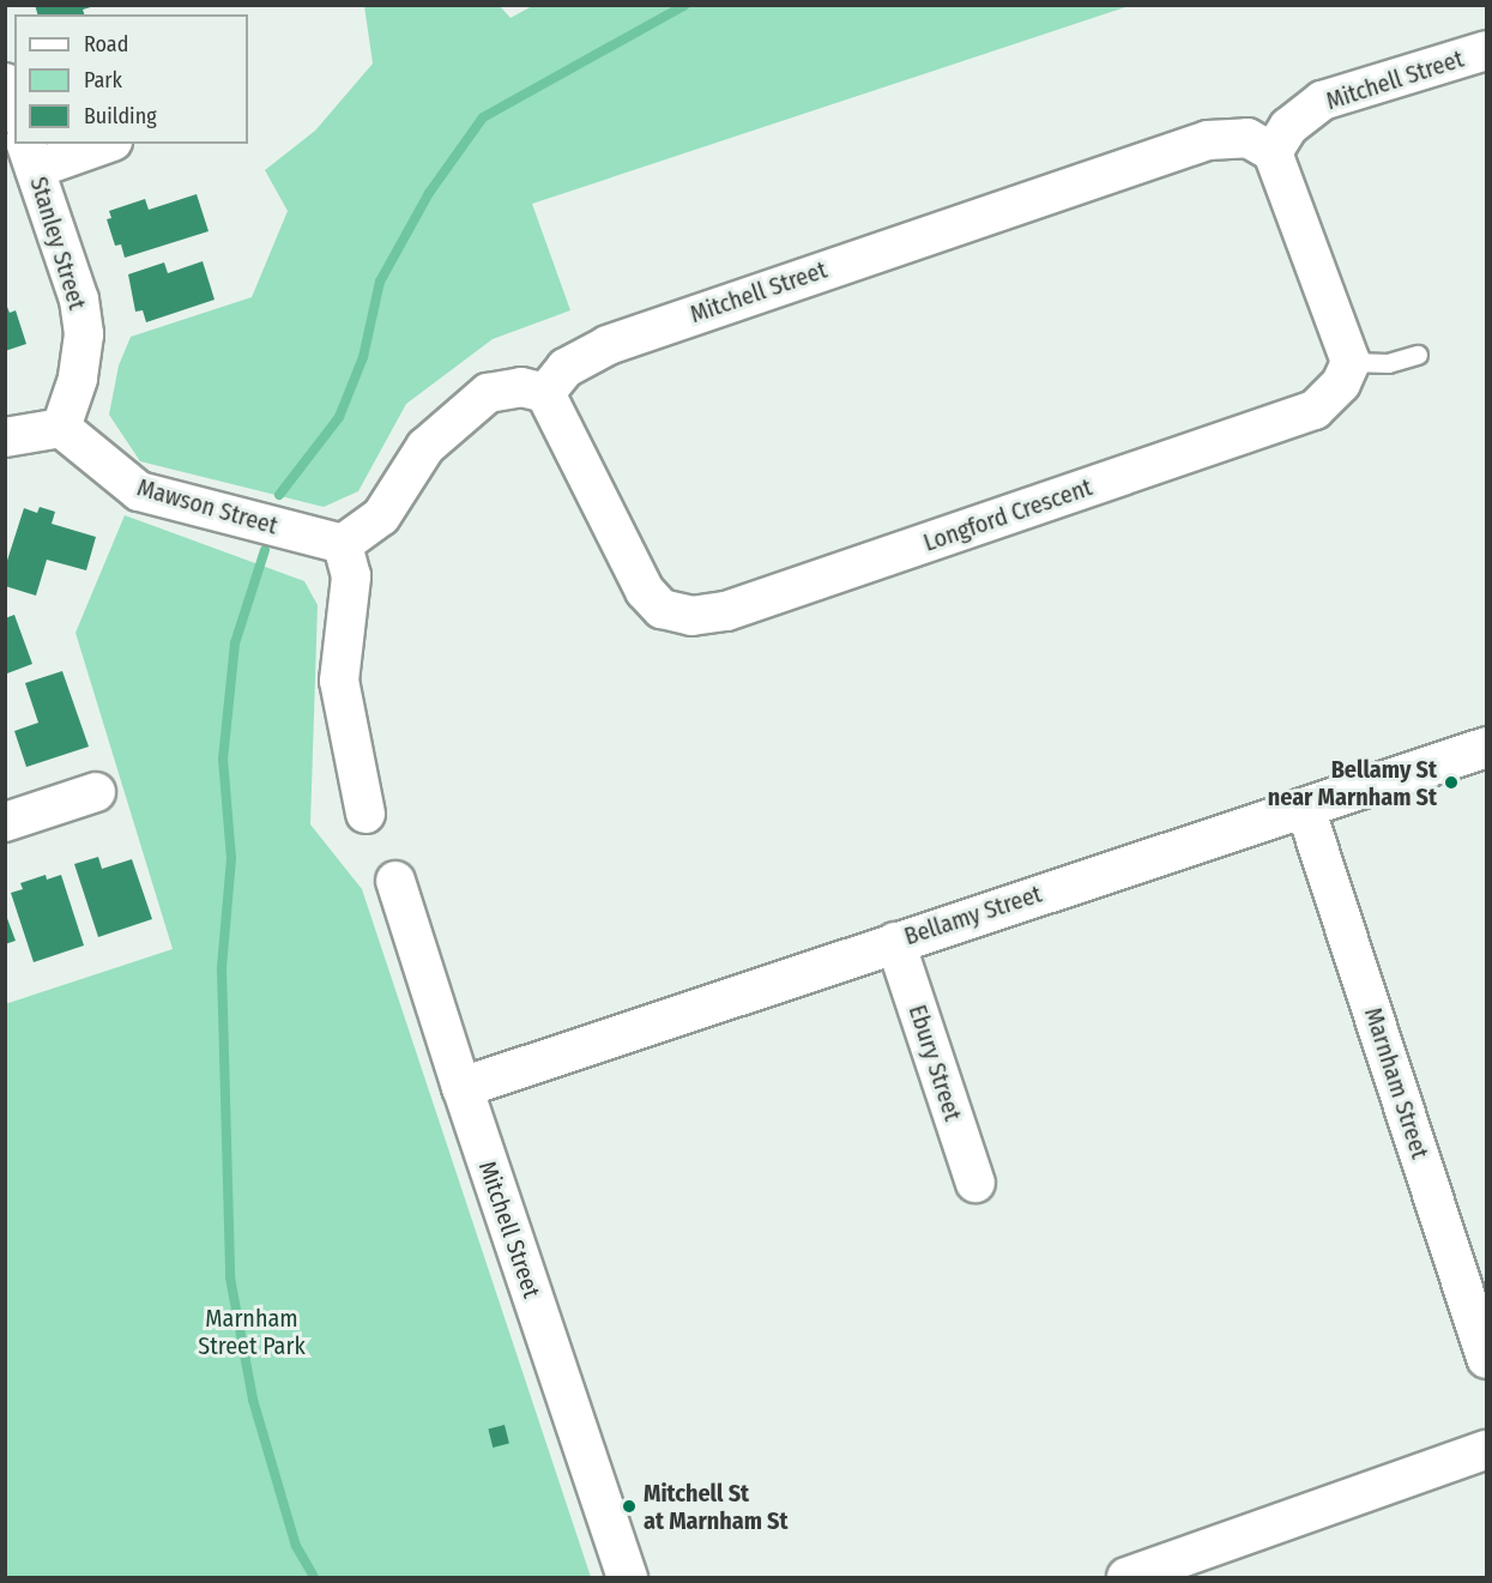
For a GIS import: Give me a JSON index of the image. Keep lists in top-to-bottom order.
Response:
{
  "streets": {
    "street": [
      "Mitchell Street",
      "Stanley Street",
      "Mawson Street",
      "Longford Crescent",
      "Bellamy Street",
      "Ebury Street",
      "Marnham Street"
    ]
  },
  "crossings": [
    ["Mitchell Street", "Longford Crescent"],
    ["Mitchell Street", "Bellamy Street"],
    ["Stanley Street", "Mawson Street"],
    ["Bellamy Street", "Ebury Street"],
    ["Bellamy Street", "Marnham Street"]
  ],
  "parks": ["Marnham Street Park"],
  "places": ["Bellamy St near Marnham St", "Mitchell St at Marnham St"],
  "legend": ["Road", "Park", "Building"]
}
